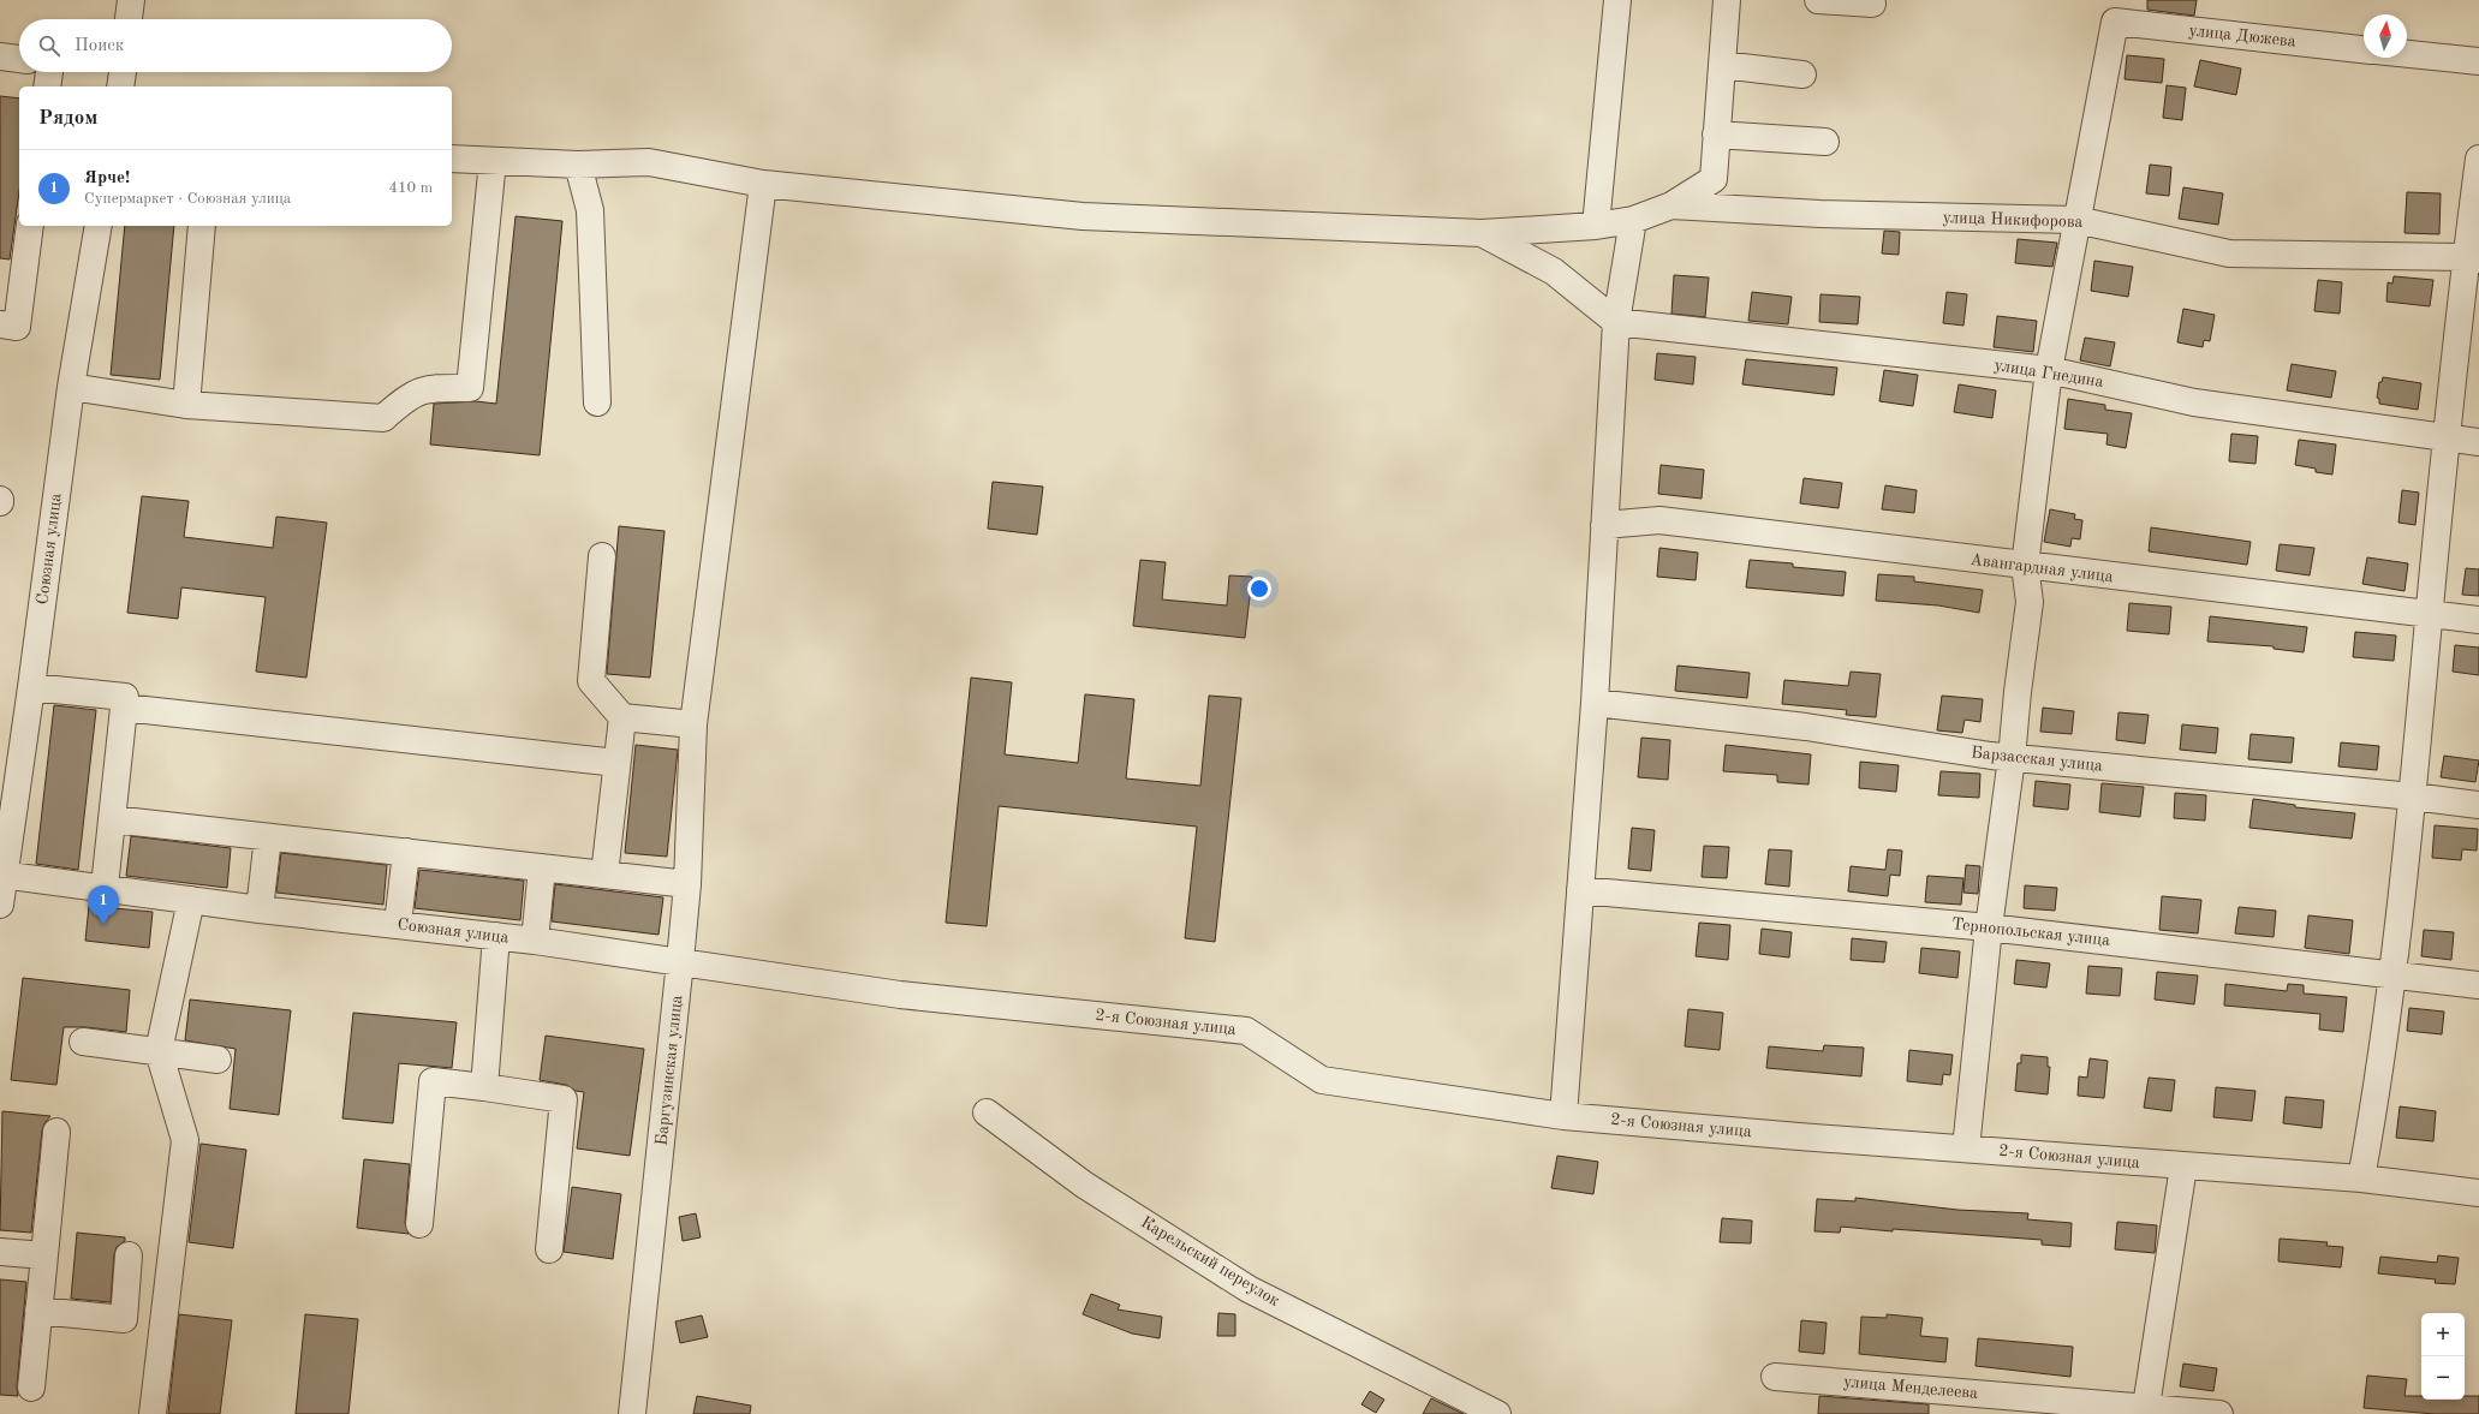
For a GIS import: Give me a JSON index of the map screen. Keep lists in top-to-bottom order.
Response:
{
  "streets": {
    "street": [
      "улица Дюжева",
      "улица Никифорова",
      "улица Гнедина",
      "Союзная улица",
      "Авангардная улица",
      "Барзасская улица",
      "Тернопольская улица",
      "2-я Союзная улица",
      "Баргузинская улица",
      "Карельский переулок",
      "улица Менделеева"
    ]
  },
  "crossings": [
    ["улица Дюжева", "улица Никифорова"],
    ["улица Никифорова", "Баргузинская улица"],
    ["Союзная улица", "2-я Союзная улица"],
    ["Союзная улица", "Баргузинская улица"]
  ],
  "north": "top",
  "page": {
    "search": "Поиск",
    "heading": "Рядом",
    "list": [
      {
        "mark": "1",
        "name": "Ярче!",
        "note": "Супермаркет · Союзная улица",
        "value": "410 m"
      }
    ],
    "pins": "1",
    "map_buttons": ["+", "−"]
  }
}
